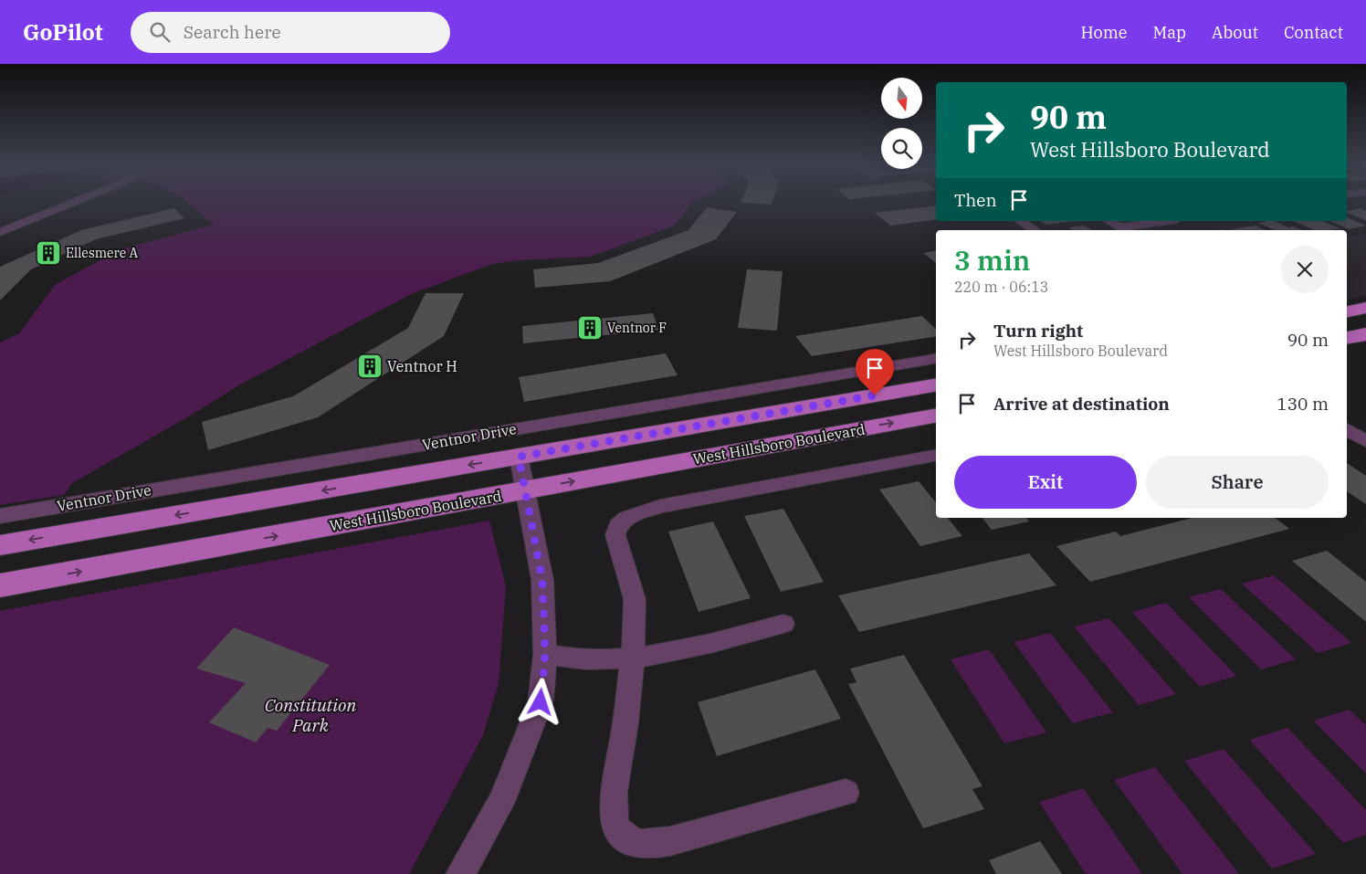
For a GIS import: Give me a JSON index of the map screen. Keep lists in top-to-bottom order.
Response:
{
  "streets": {
    "main road": ["West Hillsboro Boulevard"],
    "street": ["Ventnor Drive"]
  },
  "parks": ["Constitution Park"],
  "places": {
    "building": ["Ellesmere A", "Ventnor F", "Ventnor H"]
  },
  "north": "bottom",
  "page": {
    "header": "GoPilot",
    "search": "Search here",
    "nav": [
      "Home",
      "Map",
      "About",
      "Contact"
    ],
    "turn": ["90 m", "West Hillsboro Boulevard"],
    "then": "Then",
    "heading": ["3 min", "220 m · 06:13"],
    "list": [
      {
        "name": "Turn right",
        "note": "West Hillsboro Boulevard",
        "value": "90 m"
      },
      {
        "name": "Arrive at destination",
        "value": "130 m"
      }
    ],
    "buttons": ["Exit", "Share"]
  }
}
